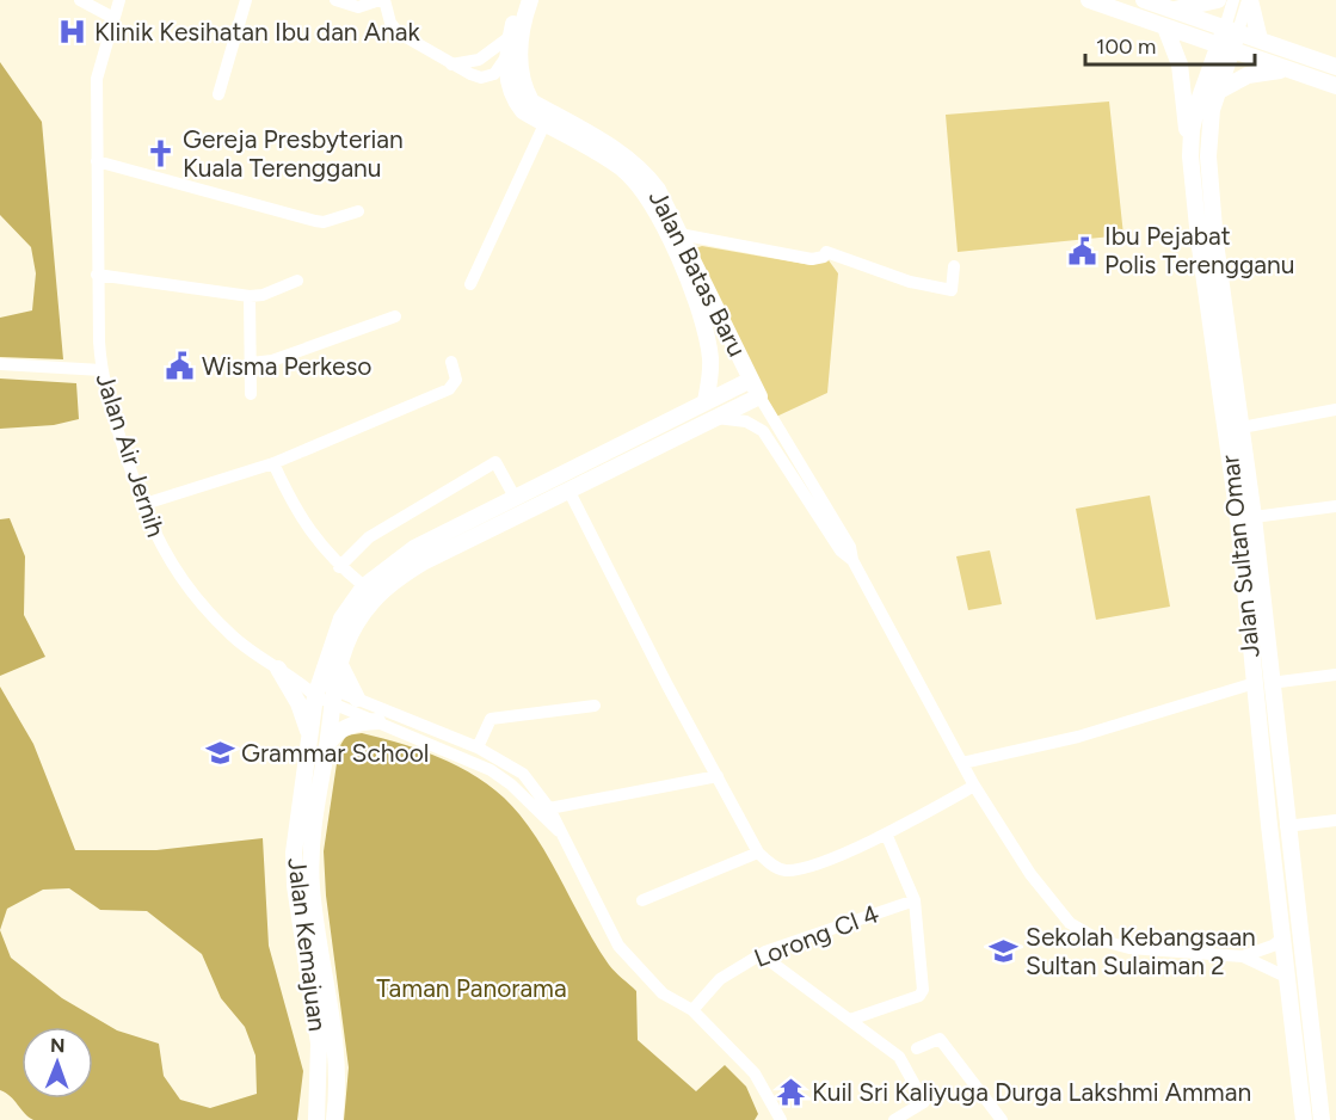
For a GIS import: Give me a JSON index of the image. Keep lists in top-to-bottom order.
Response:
{
  "streets": {
    "main road": ["Jalan Batas Baru", "Jalan Sultan Omar", "Jalan Kemajuan"],
    "street": ["Jalan Air Jernih", "Lorong Cl 4"]
  },
  "crossings": [
    ["Jalan Batas Baru", "Jalan Kemajuan"],
    ["Jalan Air Jernih", "Jalan Kemajuan"]
  ],
  "parks": ["Taman Panorama"],
  "places": {
    "hospital": ["Klinik Kesihatan Ibu dan Anak"],
    "church": ["Gereja Presbyterian Kuala Terengganu"],
    "public building": ["Ibu Pejabat Polis Terengganu", "Wisma Perkeso"],
    "school or university": ["Grammar School", "Sekolah Kebangsaan Sultan Sulaiman 2"],
    "temple": ["Kuil Sri Kaliyuga Durga Lakshmi Amman"]
  },
  "scale_bar": "100 m",
  "north": "top"
}
